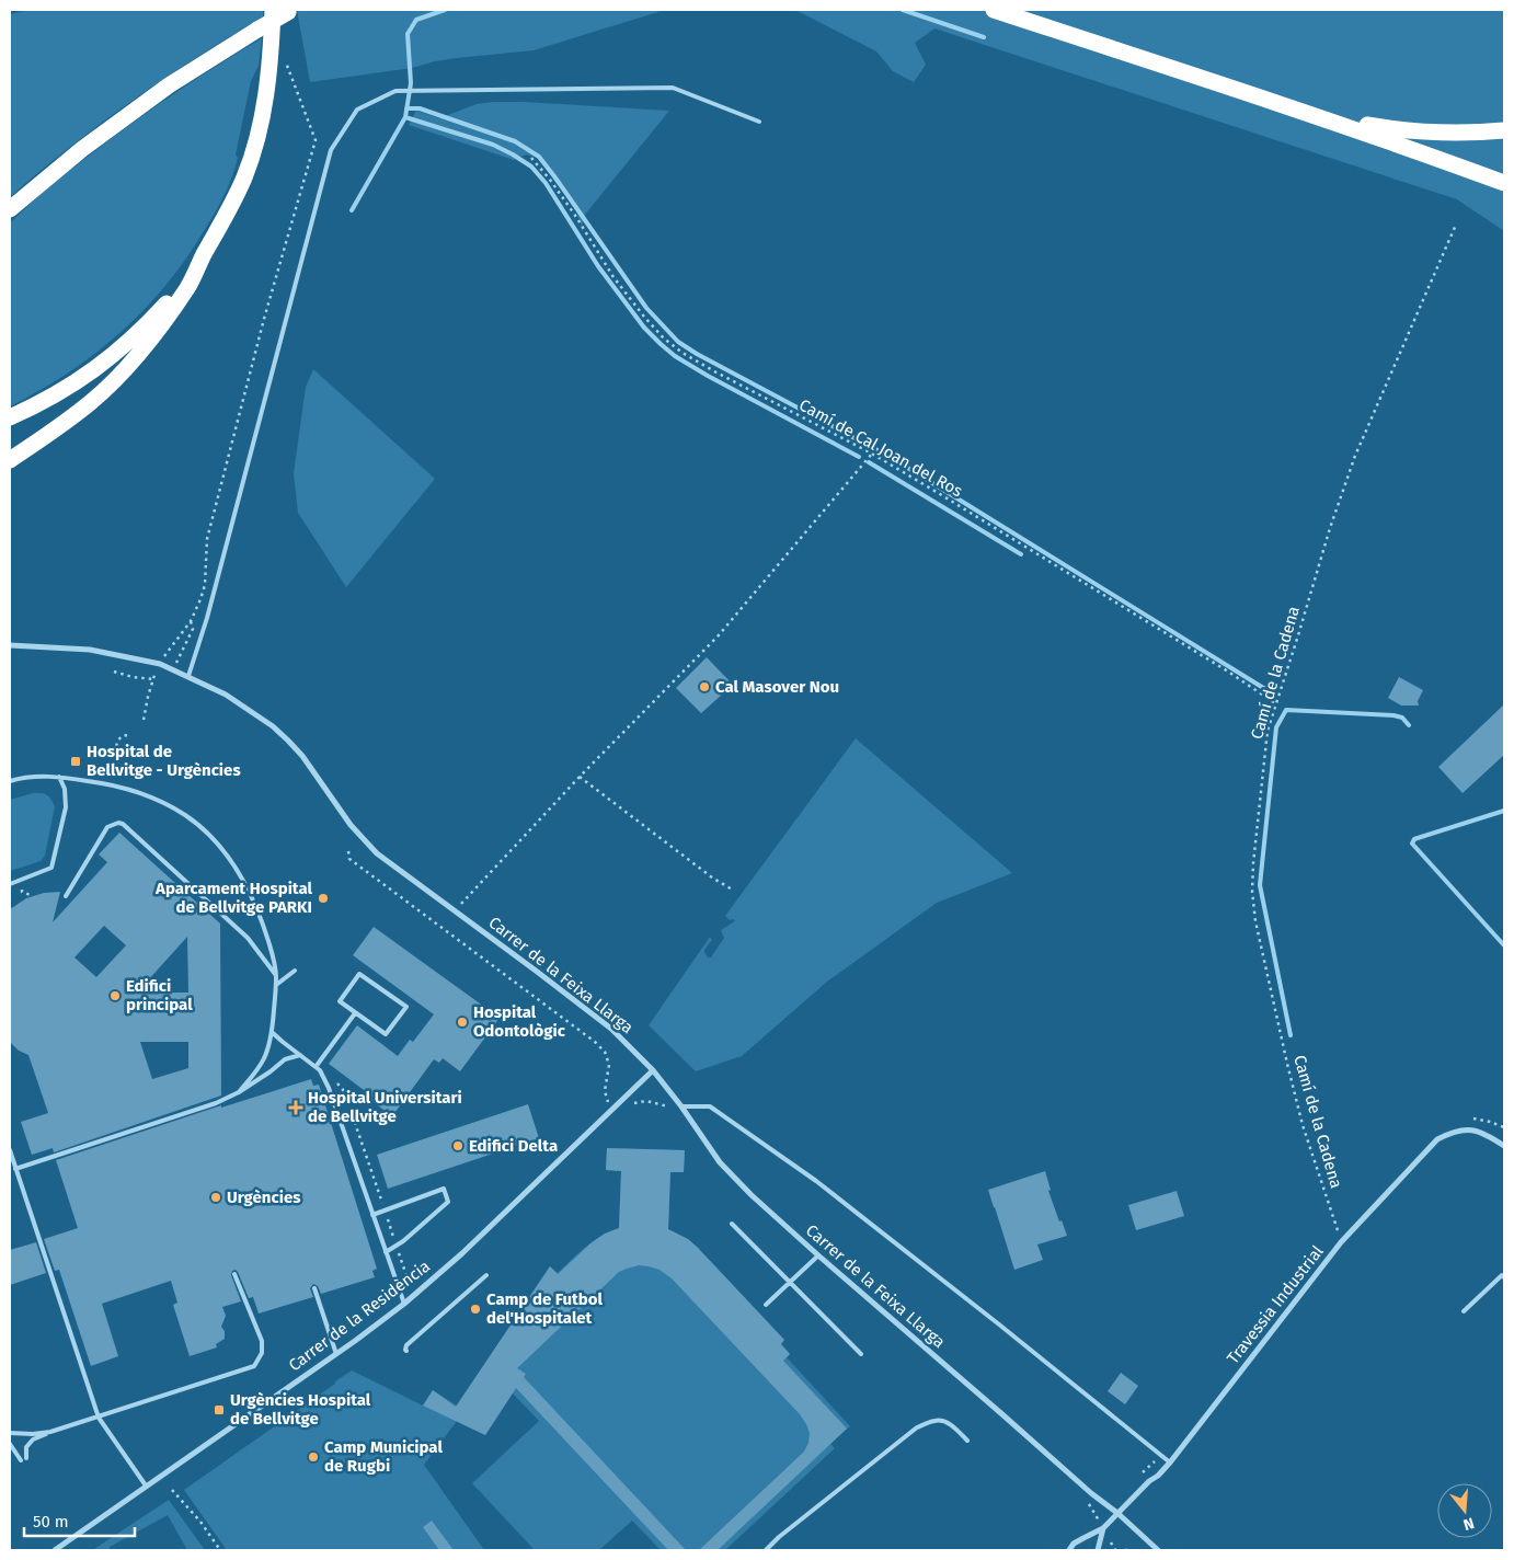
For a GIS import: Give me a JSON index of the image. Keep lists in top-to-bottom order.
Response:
{
  "streets": {
    "street": ["Carrer de la Feixa Llarga", "Travessia Industrial", "Carrer de la Residència"],
    "path": ["Camí de Cal Joan del Ros", "Camí de la Cadena"]
  },
  "crossings": [
    ["Camí de Cal Joan del Ros", "Camí de la Cadena"],
    ["Camí de la Cadena", "Travessia Industrial"],
    ["Carrer de la Feixa Llarga", "Travessia Industrial"],
    ["Carrer de la Feixa Llarga", "Carrer de la Residència"]
  ],
  "places": {
    "other": [
      "Cal Masover Nou",
      "Aparcament Hospital de Bellvitge PARKI",
      "Edifici principal",
      "Hospital Odontològic",
      "Edifici Delta",
      "Urgències",
      "Camp de Futbol del'Hospitalet",
      "Camp Municipal de Rugbi"
    ],
    "transit": ["Hospital de Bellvitge - Urgències", "Urgències Hospital de Bellvitge"],
    "health": ["Hospital Universitari de Bellvitge"]
  },
  "scale_bar": "50 m",
  "north": "bottom"
}
